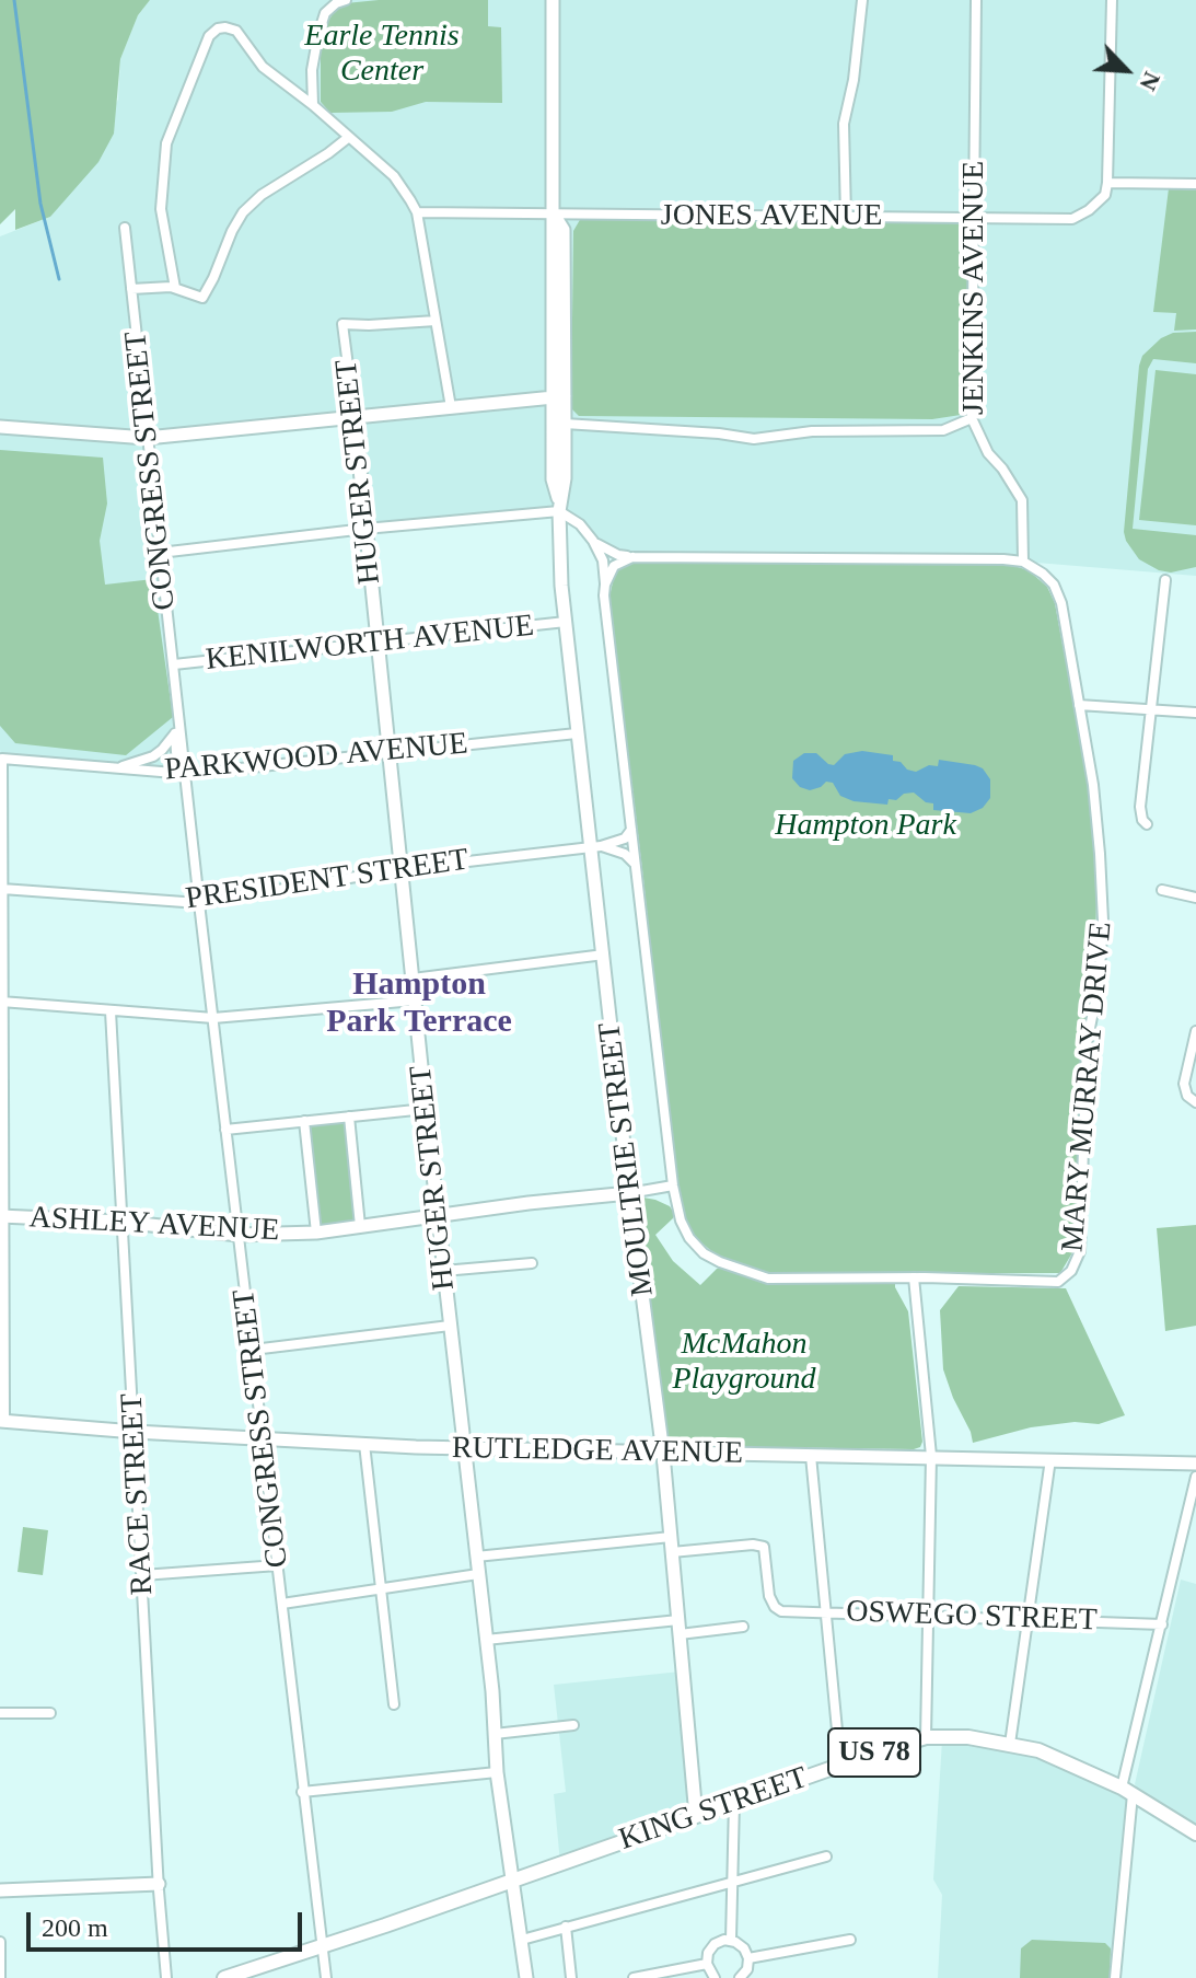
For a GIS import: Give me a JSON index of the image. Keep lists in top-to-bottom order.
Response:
{
  "streets": {
    "main road": ["US 78", "KING STREET"],
    "street": [
      "JONES AVENUE",
      "JENKINS AVENUE",
      "CONGRESS STREET",
      "HUGER STREET",
      "KENILWORTH AVENUE",
      "PARKWOOD AVENUE",
      "PRESIDENT STREET",
      "MARY MURRAY DRIVE",
      "MOULTRIE STREET",
      "ASHLEY AVENUE",
      "RUTLEDGE AVENUE",
      "RACE STREET",
      "OSWEGO STREET"
    ]
  },
  "crossings": [
    ["JONES AVENUE", "JENKINS AVENUE"],
    ["JONES AVENUE", "MOULTRIE STREET"],
    ["JENKINS AVENUE", "MARY MURRAY DRIVE"],
    ["CONGRESS STREET", "KENILWORTH AVENUE"],
    ["CONGRESS STREET", "PARKWOOD AVENUE"],
    ["CONGRESS STREET", "PRESIDENT STREET"],
    ["CONGRESS STREET", "ASHLEY AVENUE"],
    ["CONGRESS STREET", "RUTLEDGE AVENUE"],
    ["CONGRESS STREET", "KING STREET"],
    ["HUGER STREET", "KENILWORTH AVENUE"],
    ["HUGER STREET", "PARKWOOD AVENUE"],
    ["HUGER STREET", "PRESIDENT STREET"],
    ["HUGER STREET", "ASHLEY AVENUE"],
    ["HUGER STREET", "RUTLEDGE AVENUE"],
    ["HUGER STREET", "KING STREET"],
    ["KENILWORTH AVENUE", "MOULTRIE STREET"],
    ["PARKWOOD AVENUE", "PRESIDENT STREET"],
    ["PARKWOOD AVENUE", "MOULTRIE STREET"],
    ["PRESIDENT STREET", "MARY MURRAY DRIVE"],
    ["PRESIDENT STREET", "MOULTRIE STREET"],
    ["MARY MURRAY DRIVE", "ASHLEY AVENUE"],
    ["MOULTRIE STREET", "ASHLEY AVENUE"],
    ["MOULTRIE STREET", "RUTLEDGE AVENUE"],
    ["MOULTRIE STREET", "OSWEGO STREET"],
    ["MOULTRIE STREET", "KING STREET"],
    ["ASHLEY AVENUE", "RACE STREET"],
    ["RUTLEDGE AVENUE", "RACE STREET"]
  ],
  "districts": ["Hampton Park Terrace"],
  "parks": ["Earle Tennis Center", "Hampton Park", "McMahon Playground"],
  "scale_bar": "200 m",
  "north": "bottom right"
}
